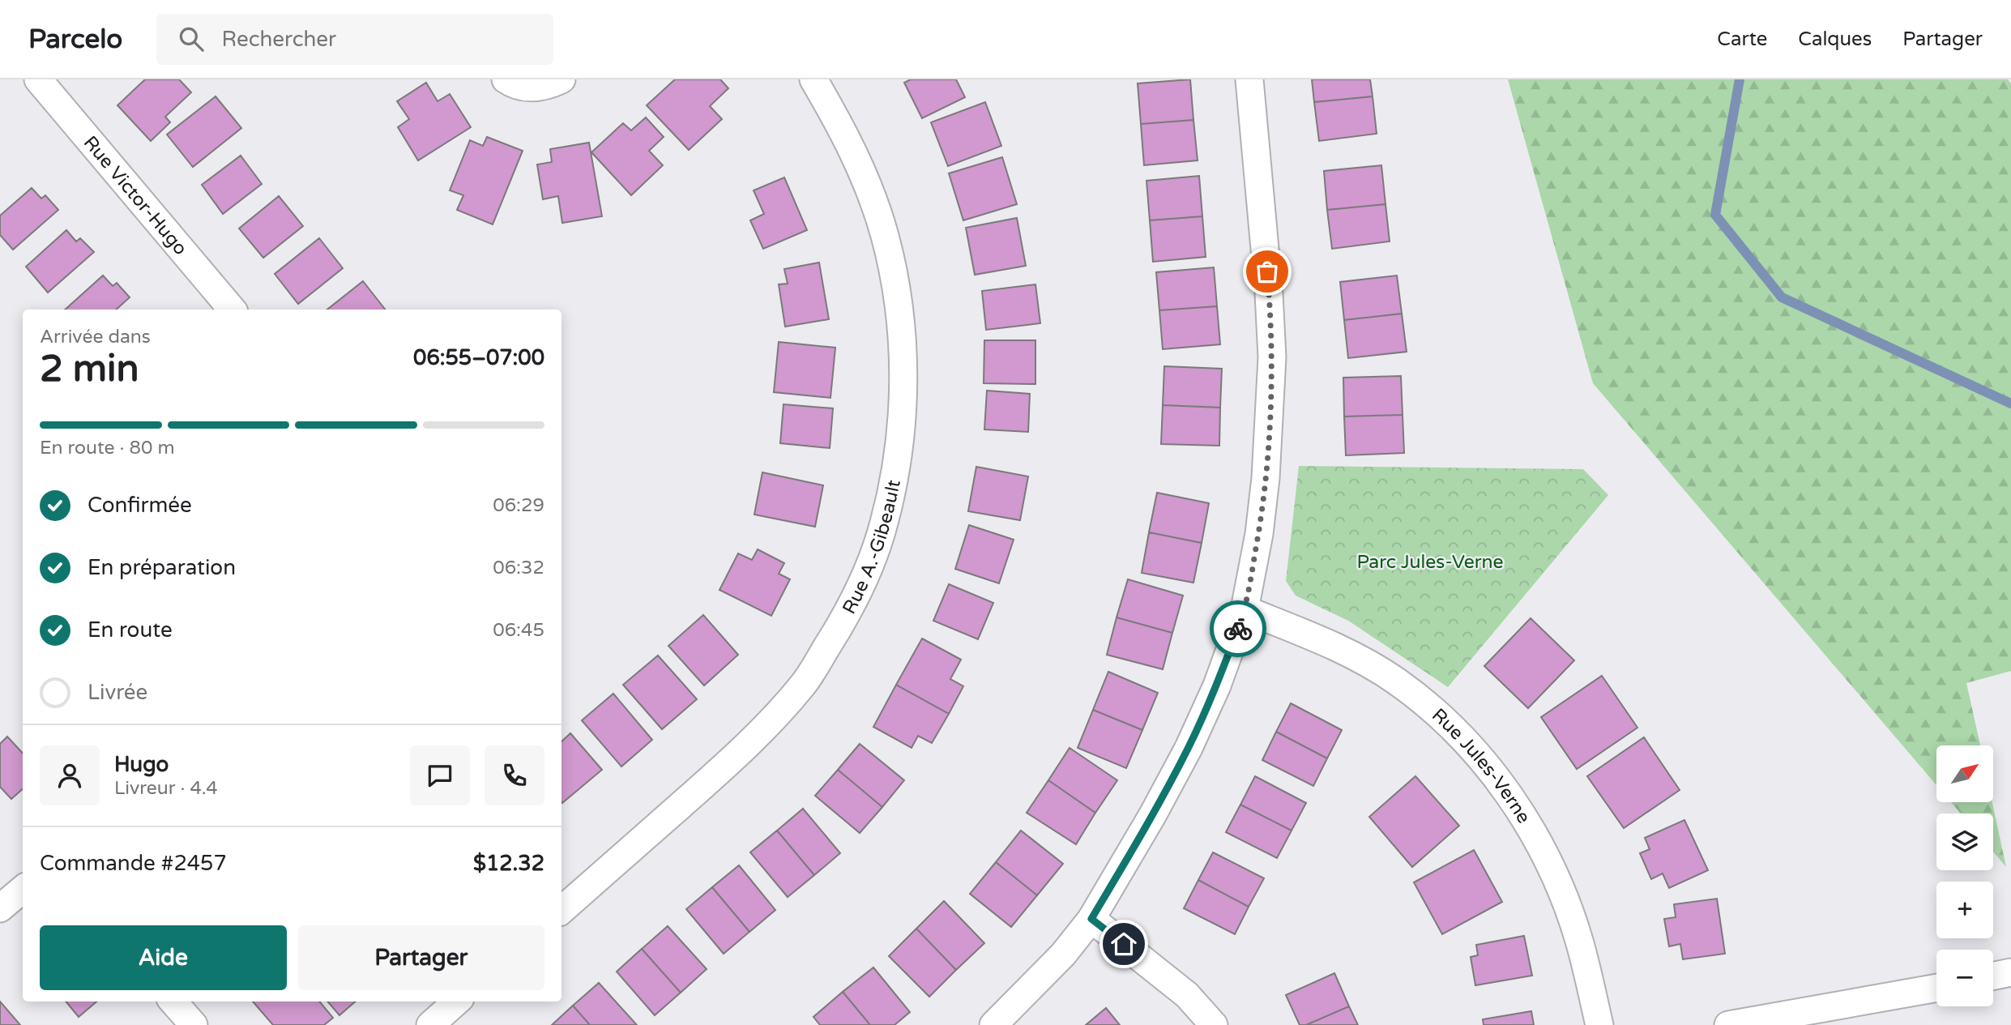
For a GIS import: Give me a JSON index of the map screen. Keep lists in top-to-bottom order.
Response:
{
  "streets": {
    "street": ["Rue Victor-Hugo", "Rue A.-Gibeault", "Rue Jules-Verne"]
  },
  "parks": ["Parc Jules-Verne"],
  "north": "top right",
  "page": {
    "header": "Parcelo",
    "search": "Rechercher",
    "nav": ["Carte", "Calques", "Partager"],
    "heading": ["2 min", "Arrivée dans", "06:55–07:00"],
    "panel": [
      "Hugo",
      "Livreur · 4.4",
      "Commande #2457",
      "$12.32"
    ],
    "bar": "En route · 80 m",
    "list": [
      ["Confirmée", "06:29"],
      ["En préparation", "06:32"],
      ["En route", "06:45"],
      "Livrée"
    ],
    "map_buttons": ["+", "−"],
    "buttons": ["Aide", "Partager"]
  }
}
